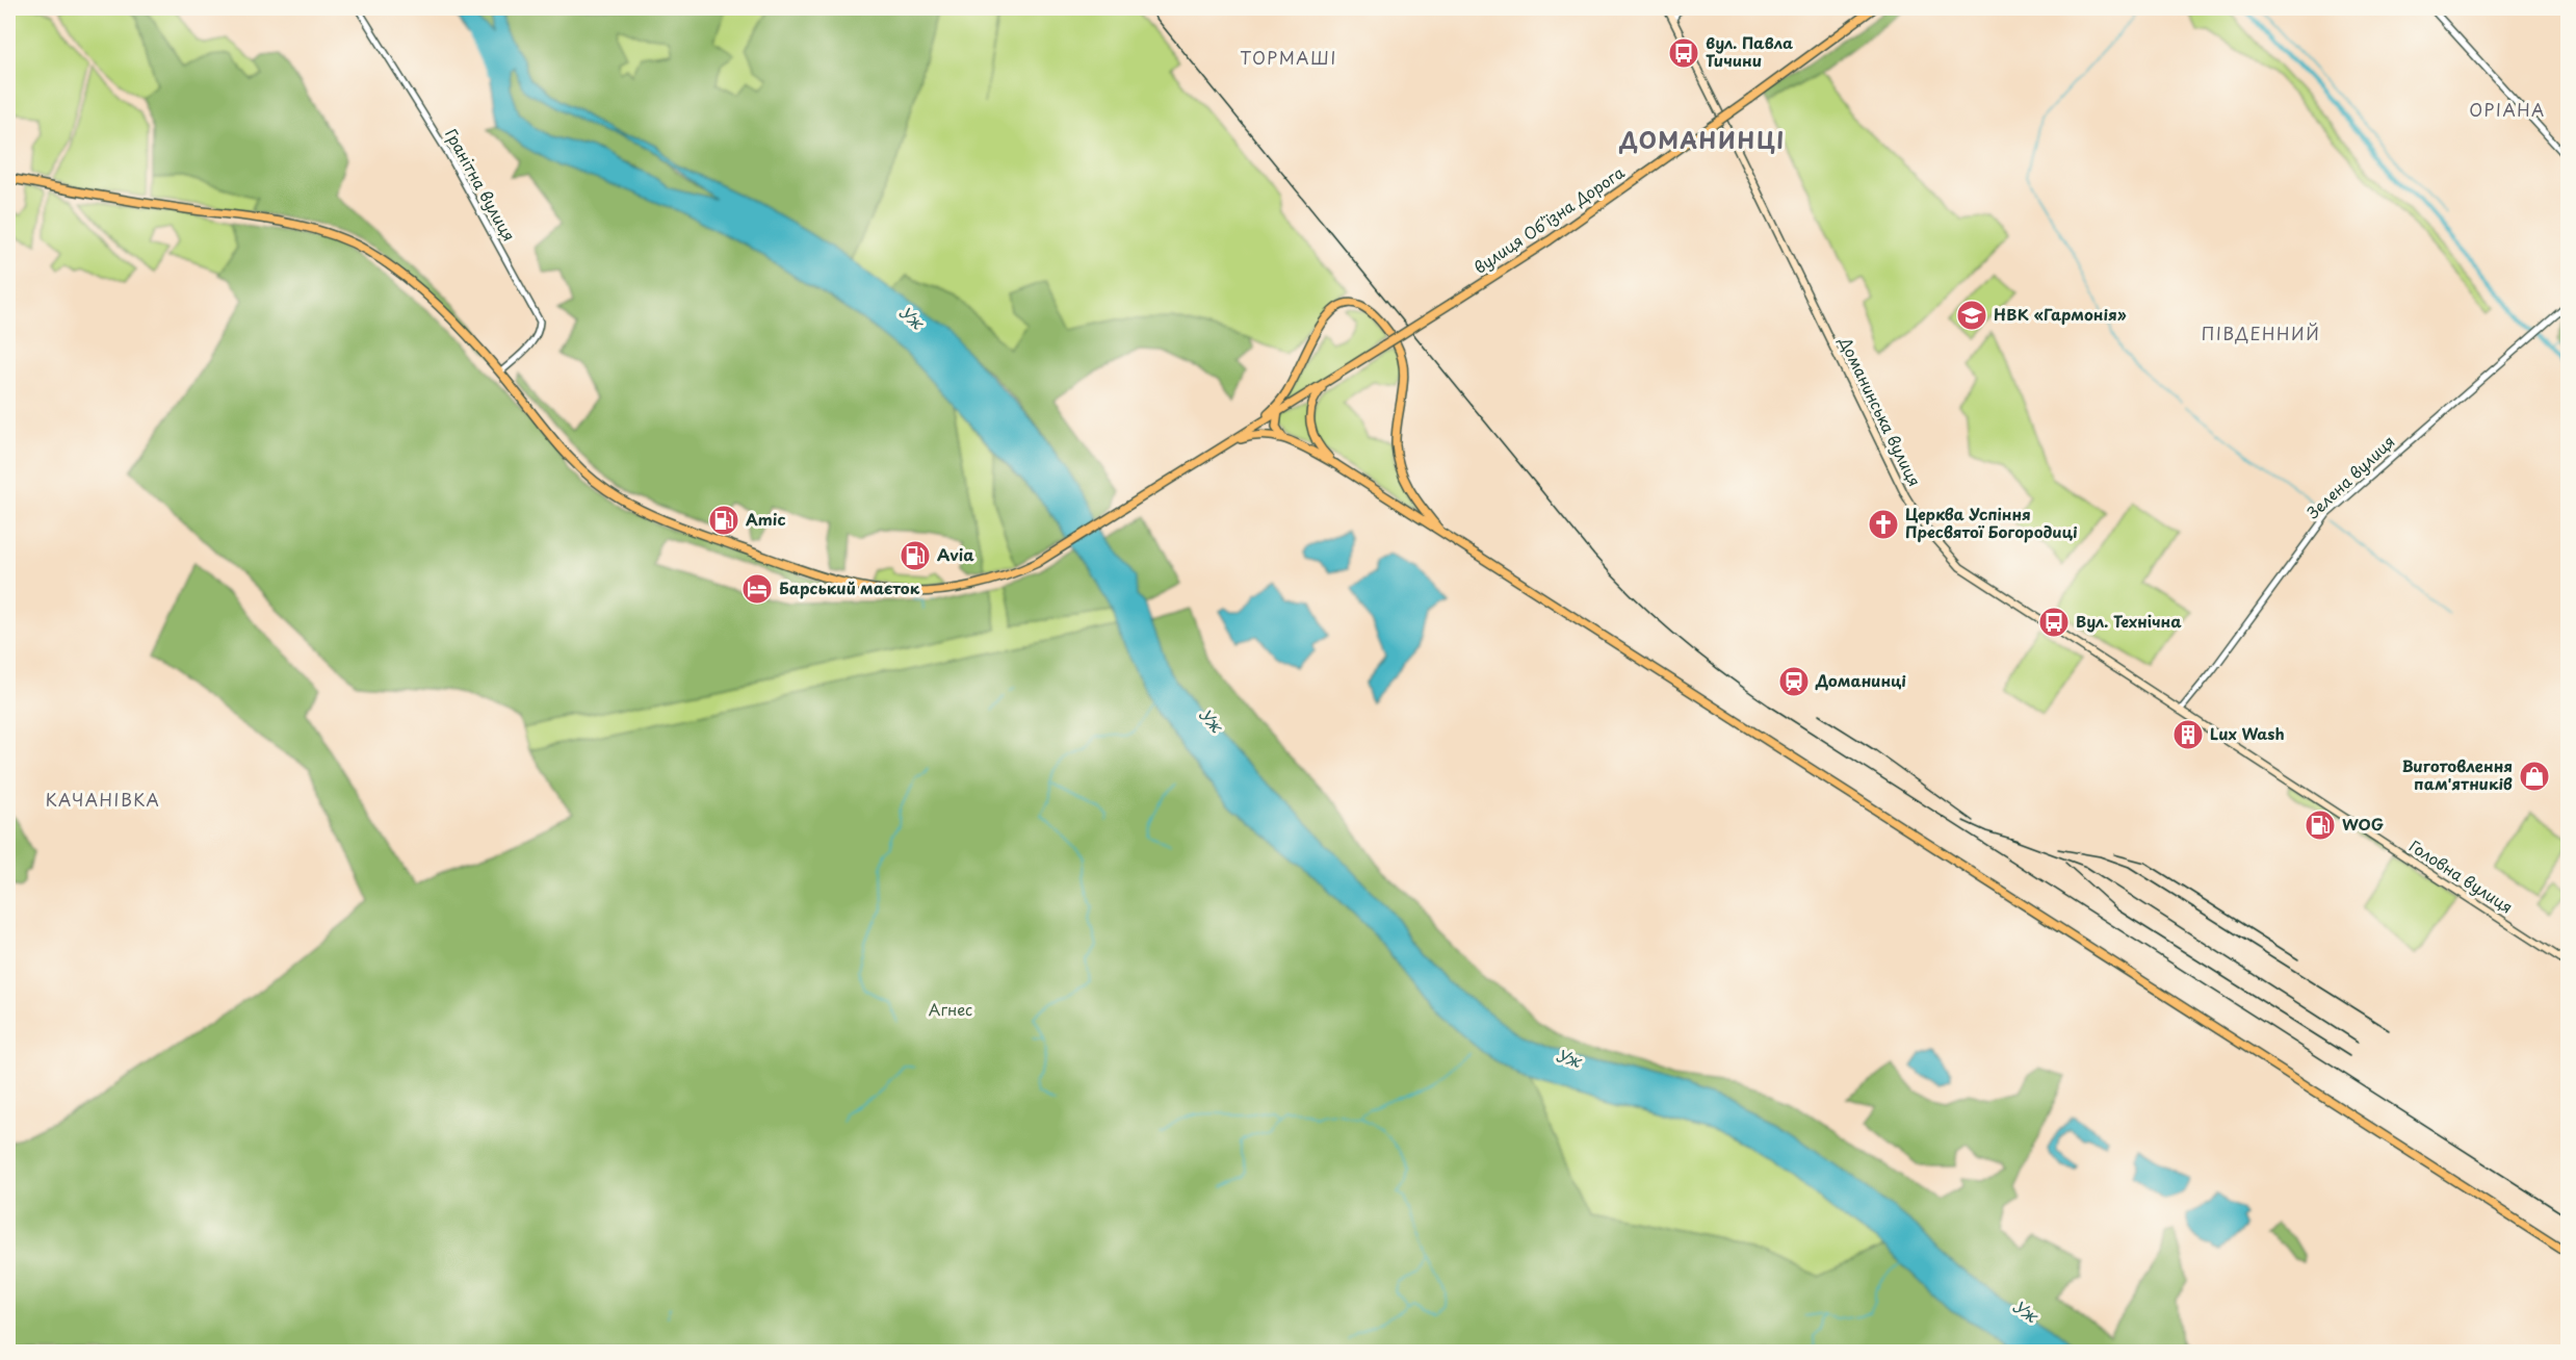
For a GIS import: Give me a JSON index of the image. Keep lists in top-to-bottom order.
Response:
{
  "streets": {
    "main road": ["вулиця Обʼїзна Дорога", "Доманинська вулиця", "Головна вулиця"],
    "street": ["Гранітна вулиця", "Зелена вулиця"]
  },
  "crossings": [
    ["Доманинська вулиця", "Головна вулиця"],
    ["Зелена вулиця", "Головна вулиця"]
  ],
  "districts": [
    "ТОРМАШІ",
    "ОРІАНА",
    "ДОМАНИНЦІ",
    "ПІВДЕННИЙ",
    "КАЧАНІВКА"
  ],
  "water": ["Уж"],
  "parks": ["Агнес"],
  "places": {
    "bus stop": ["вул. Павла Тичини", "Вул. Технічна"],
    "school or university": ["НВК «Гармонія»"],
    "fuel station": ["Amic", "Avia", "WOG"],
    "church": ["Церква Успіння Пресвятої Богородиці"],
    "hotel": ["Барський маєток"],
    "station": ["Доманинці"],
    "building": ["Lux Wash"],
    "shop": ["Виготовлення пам'ятників"]
  }
}
